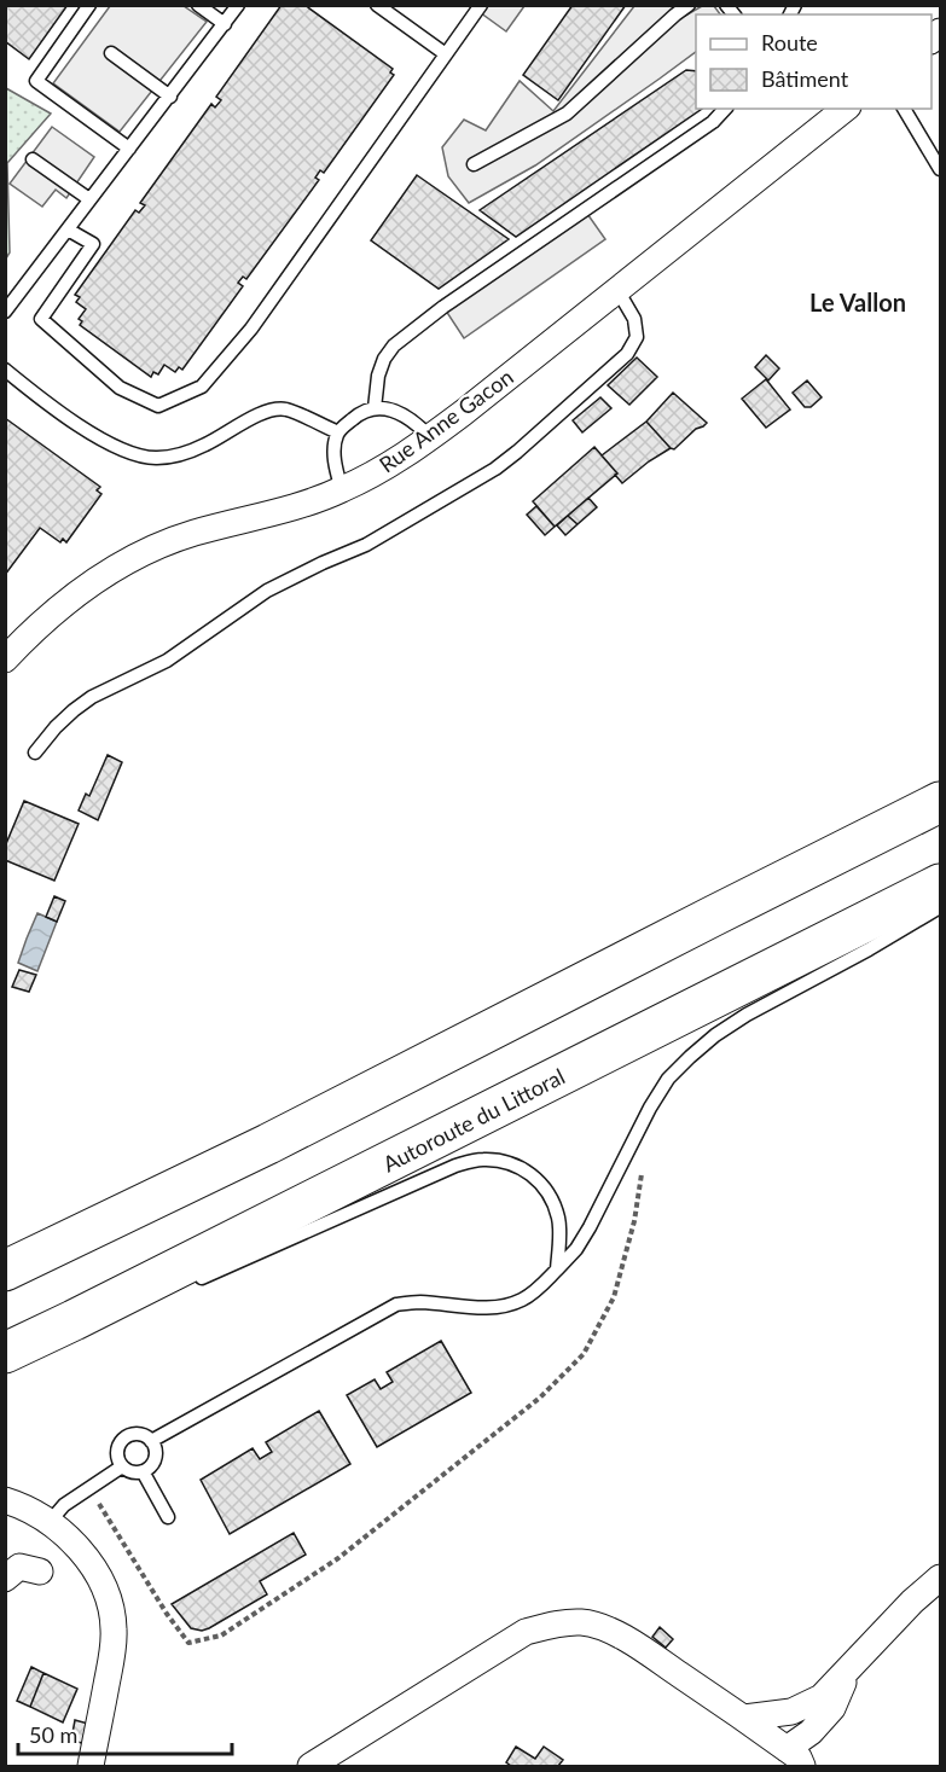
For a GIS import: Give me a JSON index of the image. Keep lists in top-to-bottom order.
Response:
{
  "streets": {
    "highway": ["Autoroute du Littoral"],
    "street": ["Rue Anne Gacon"]
  },
  "districts": ["Le Vallon"],
  "legend": ["Route", "Bâtiment"],
  "scale_bar": "50 m"
}
